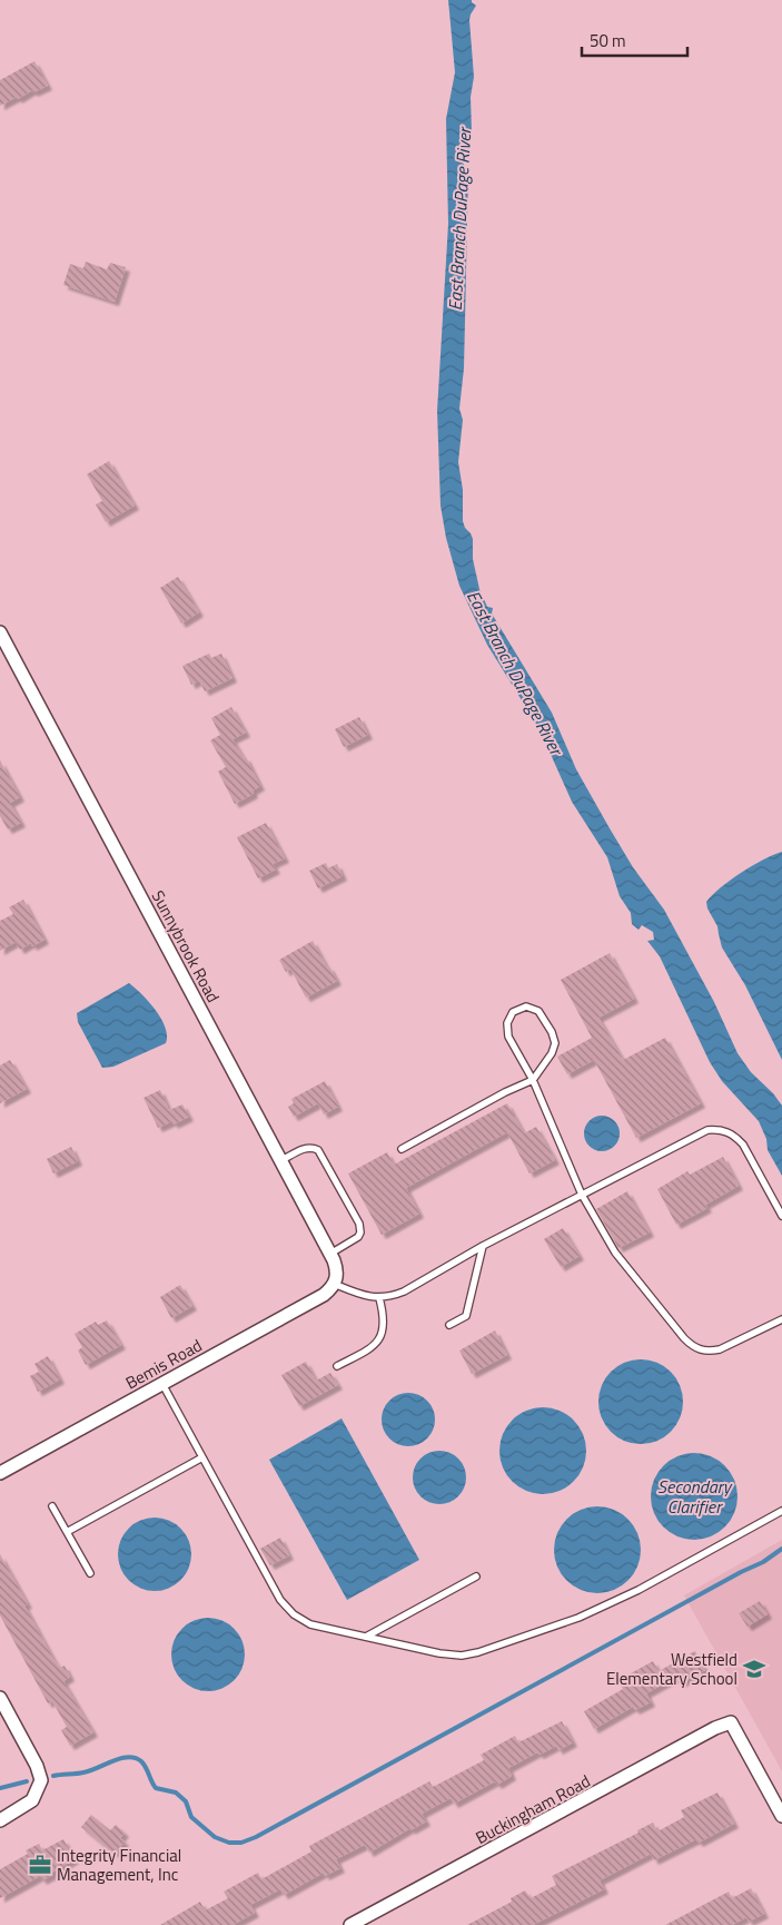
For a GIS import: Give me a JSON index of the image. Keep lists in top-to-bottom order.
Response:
{
  "streets": {
    "street": ["Sunnybrook Road", "Bemis Road", "Buckingham Road"]
  },
  "crossings": [
    ["Sunnybrook Road", "Bemis Road"]
  ],
  "water": ["East Branch DuPage River", "Secondary Clarifier"],
  "places": {
    "school or university": ["Westfield Elementary School"],
    "office": ["Integrity Financial Management, Inc"]
  },
  "scale_bar": "50 m"
}
